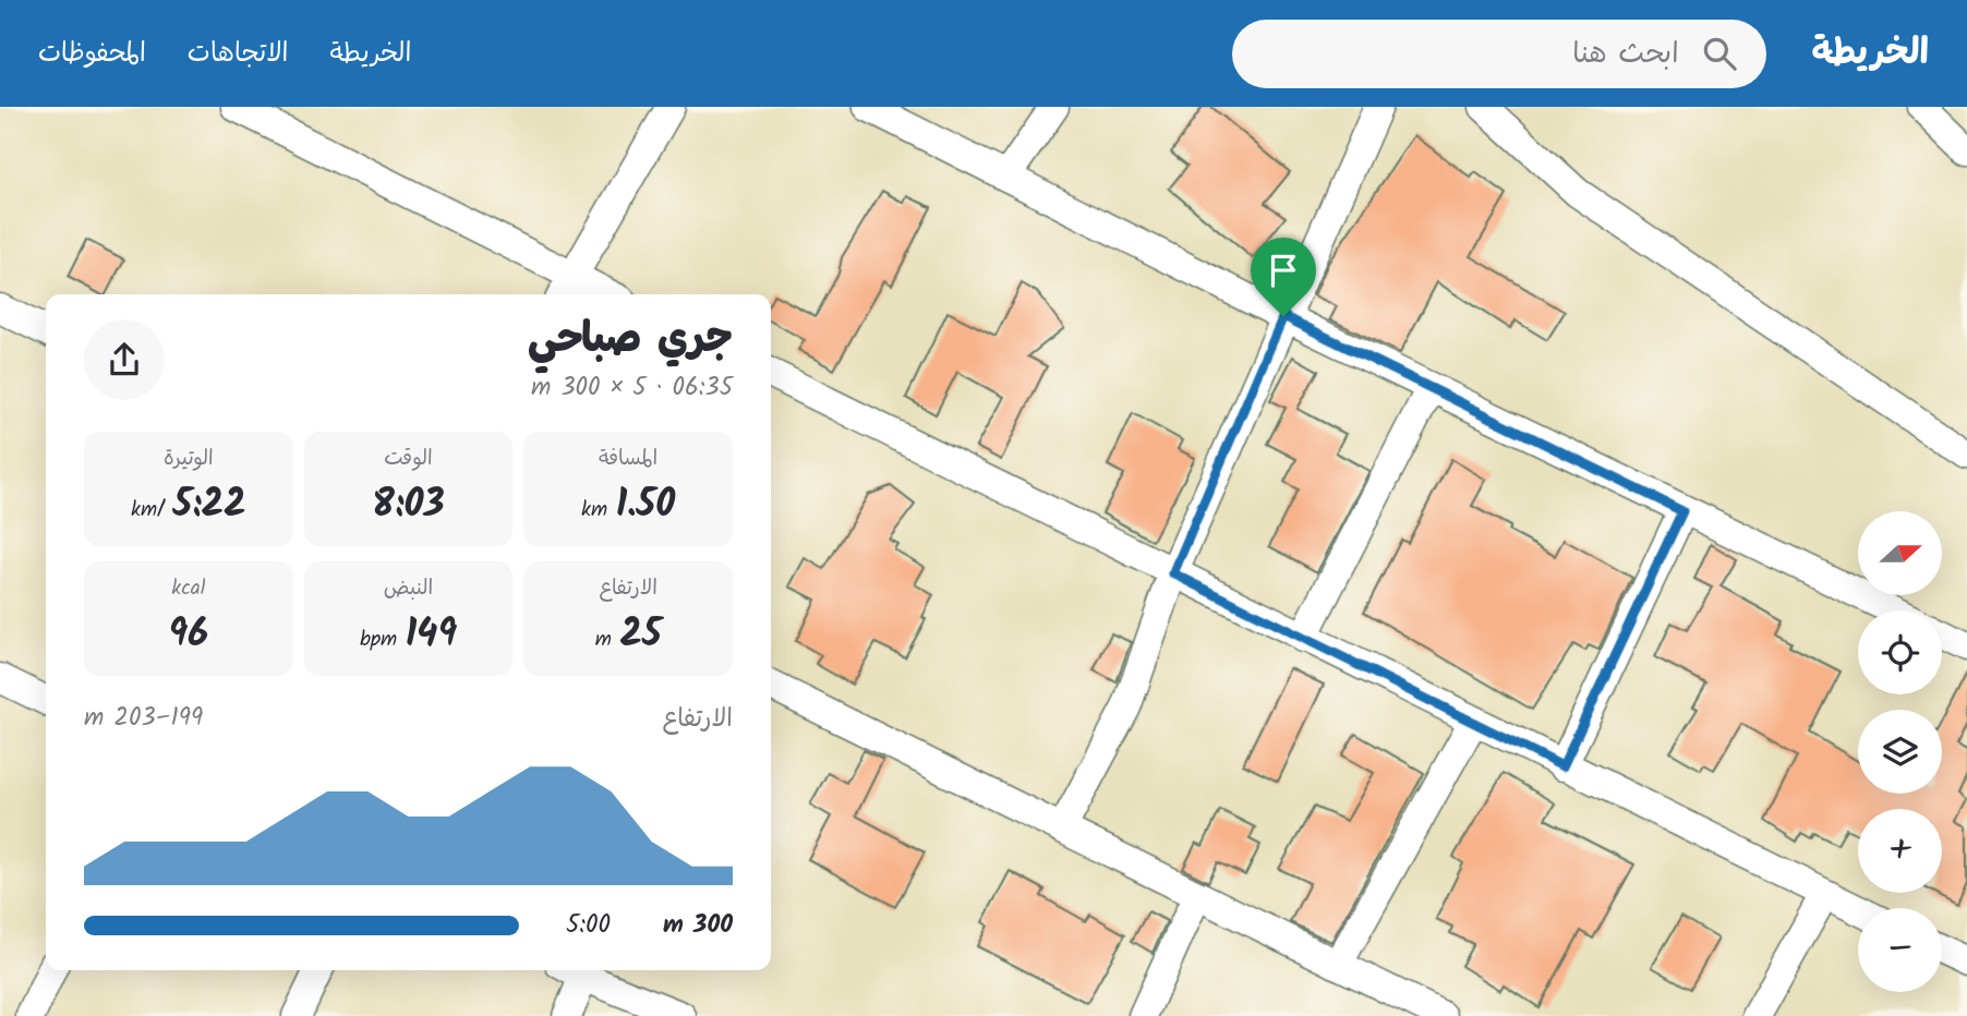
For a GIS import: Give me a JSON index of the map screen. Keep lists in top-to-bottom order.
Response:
{
  "north": "right",
  "page": {
    "header": "الخريطة",
    "search": "ابحث هنا",
    "nav": ["الخريطة", "الاتجاهات", "المحفوظات"],
    "heading": ["جري صباحي", "06:35 · 5 × 300 m"],
    "stats": [
      ["المسافة", "1.50 km"],
      ["الوقت", "8:03"],
      ["الوتيرة", "5:22 /km"],
      ["الارتفاع", "25 m"],
      ["النبض", "149 bpm"],
      ["kcal", "96"]
    ],
    "map_buttons": ["+", "−"],
    "chart": ["الارتفاع", "199–203 m"],
    "list": [
      {
        "name": "300 m",
        "note": "5:00"
      }
    ]
  }
}
